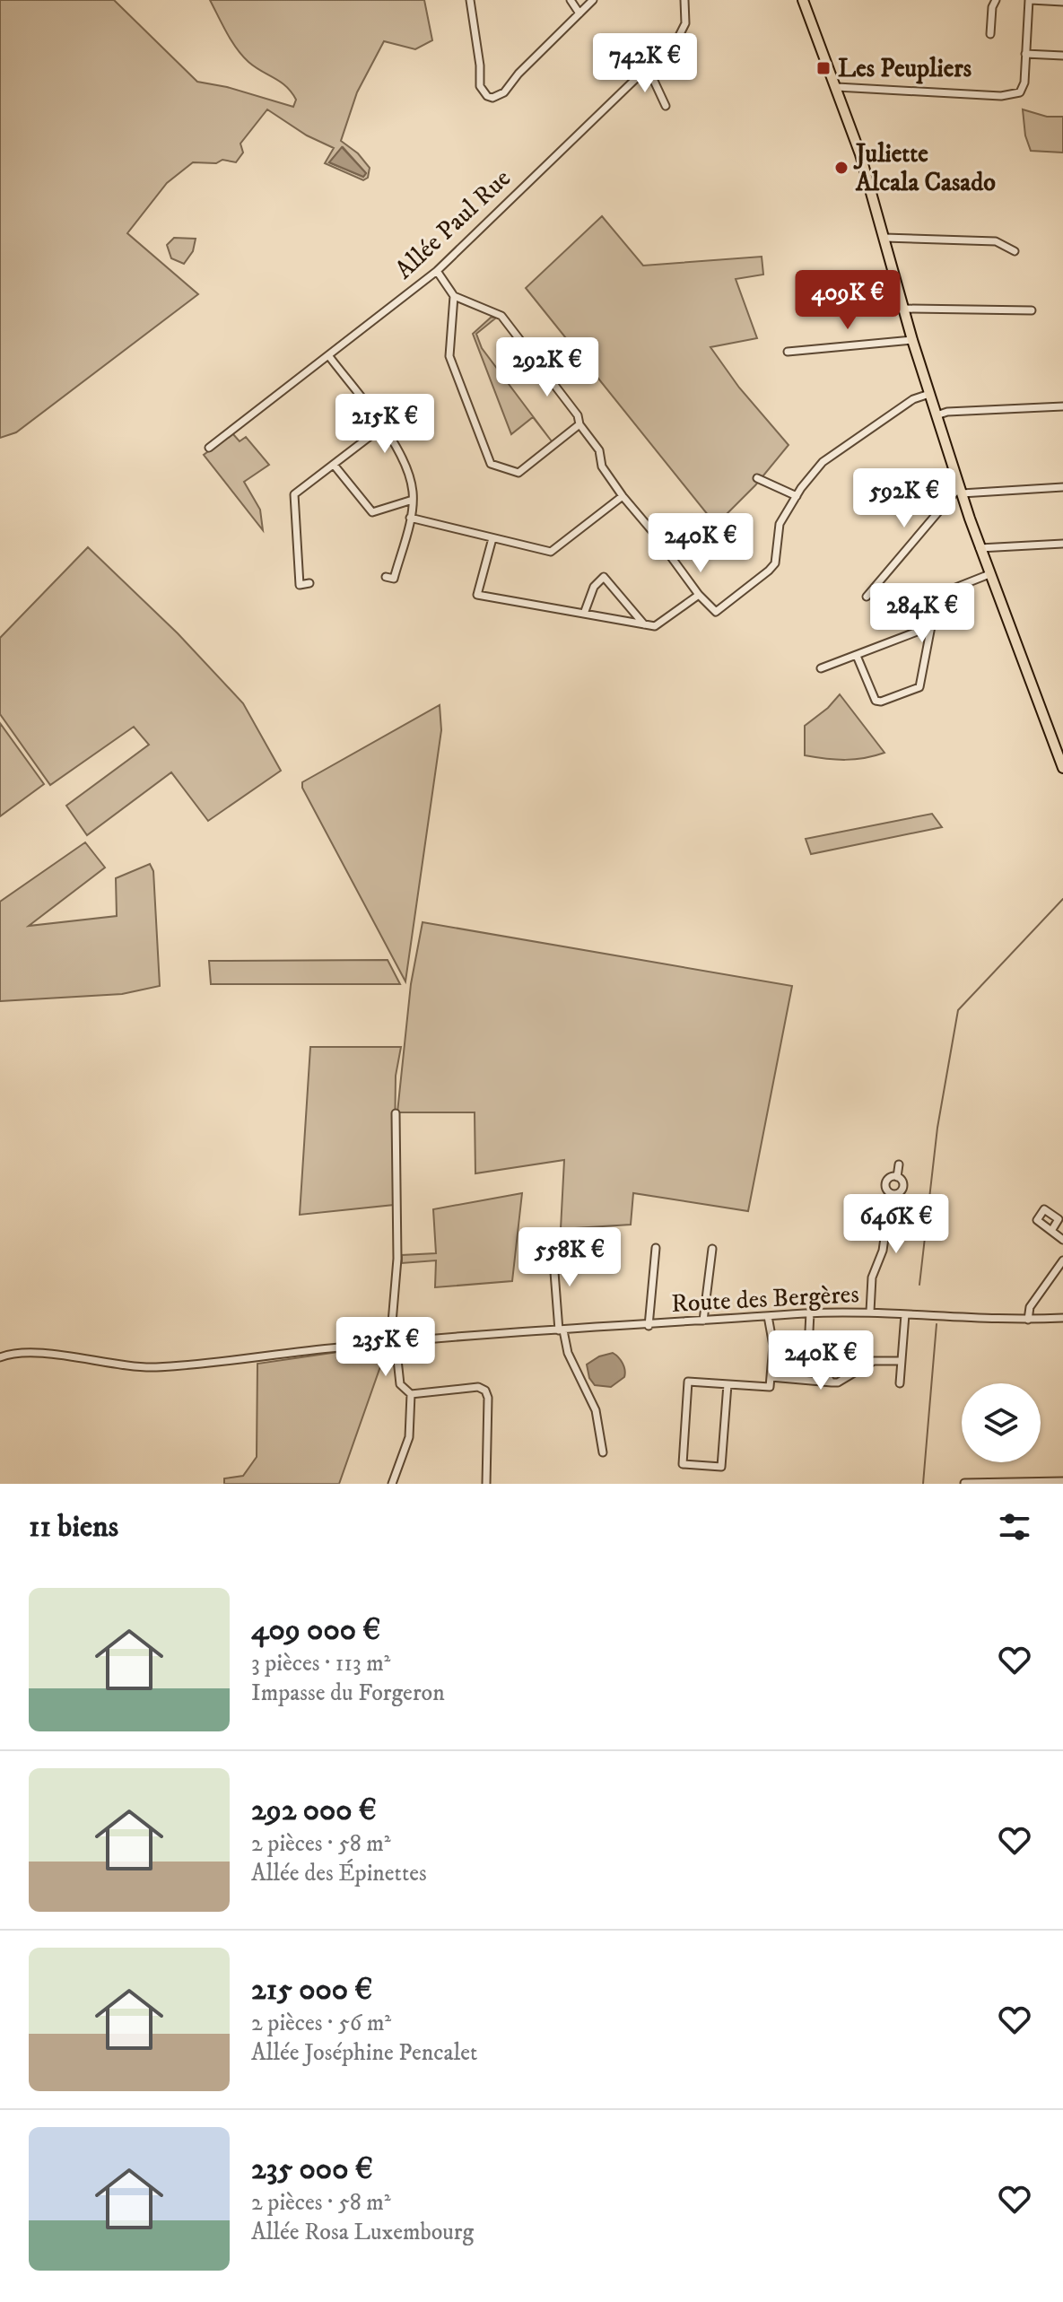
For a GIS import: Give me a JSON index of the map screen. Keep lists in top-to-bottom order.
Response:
{
  "streets": {
    "street": ["Allée Paul Rue", "Route des Bergères"]
  },
  "places": {
    "transit": ["Les Peupliers"],
    "other": ["Juliette Alcala Casado"]
  },
  "page": {
    "price": [
      "742K €",
      "409K €",
      "292K €",
      "215K €",
      "592K €",
      "240K €",
      "284K €",
      "646K €",
      "558K €",
      "235K €",
      "240K €"
    ],
    "heading": "11 biens",
    "list": [
      {
        "name": "409 000 €",
        "note": "3 pièces · 113 m² · Impasse du Forgeron"
      },
      {
        "name": "292 000 €",
        "note": "2 pièces · 58 m² · Allée des Épinettes"
      },
      {
        "name": "215 000 €",
        "note": "2 pièces · 56 m² · Allée Joséphine Pencalet"
      },
      {
        "name": "235 000 €",
        "note": "2 pièces · 58 m² · Allée Rosa Luxembourg"
      }
    ]
  }
}
